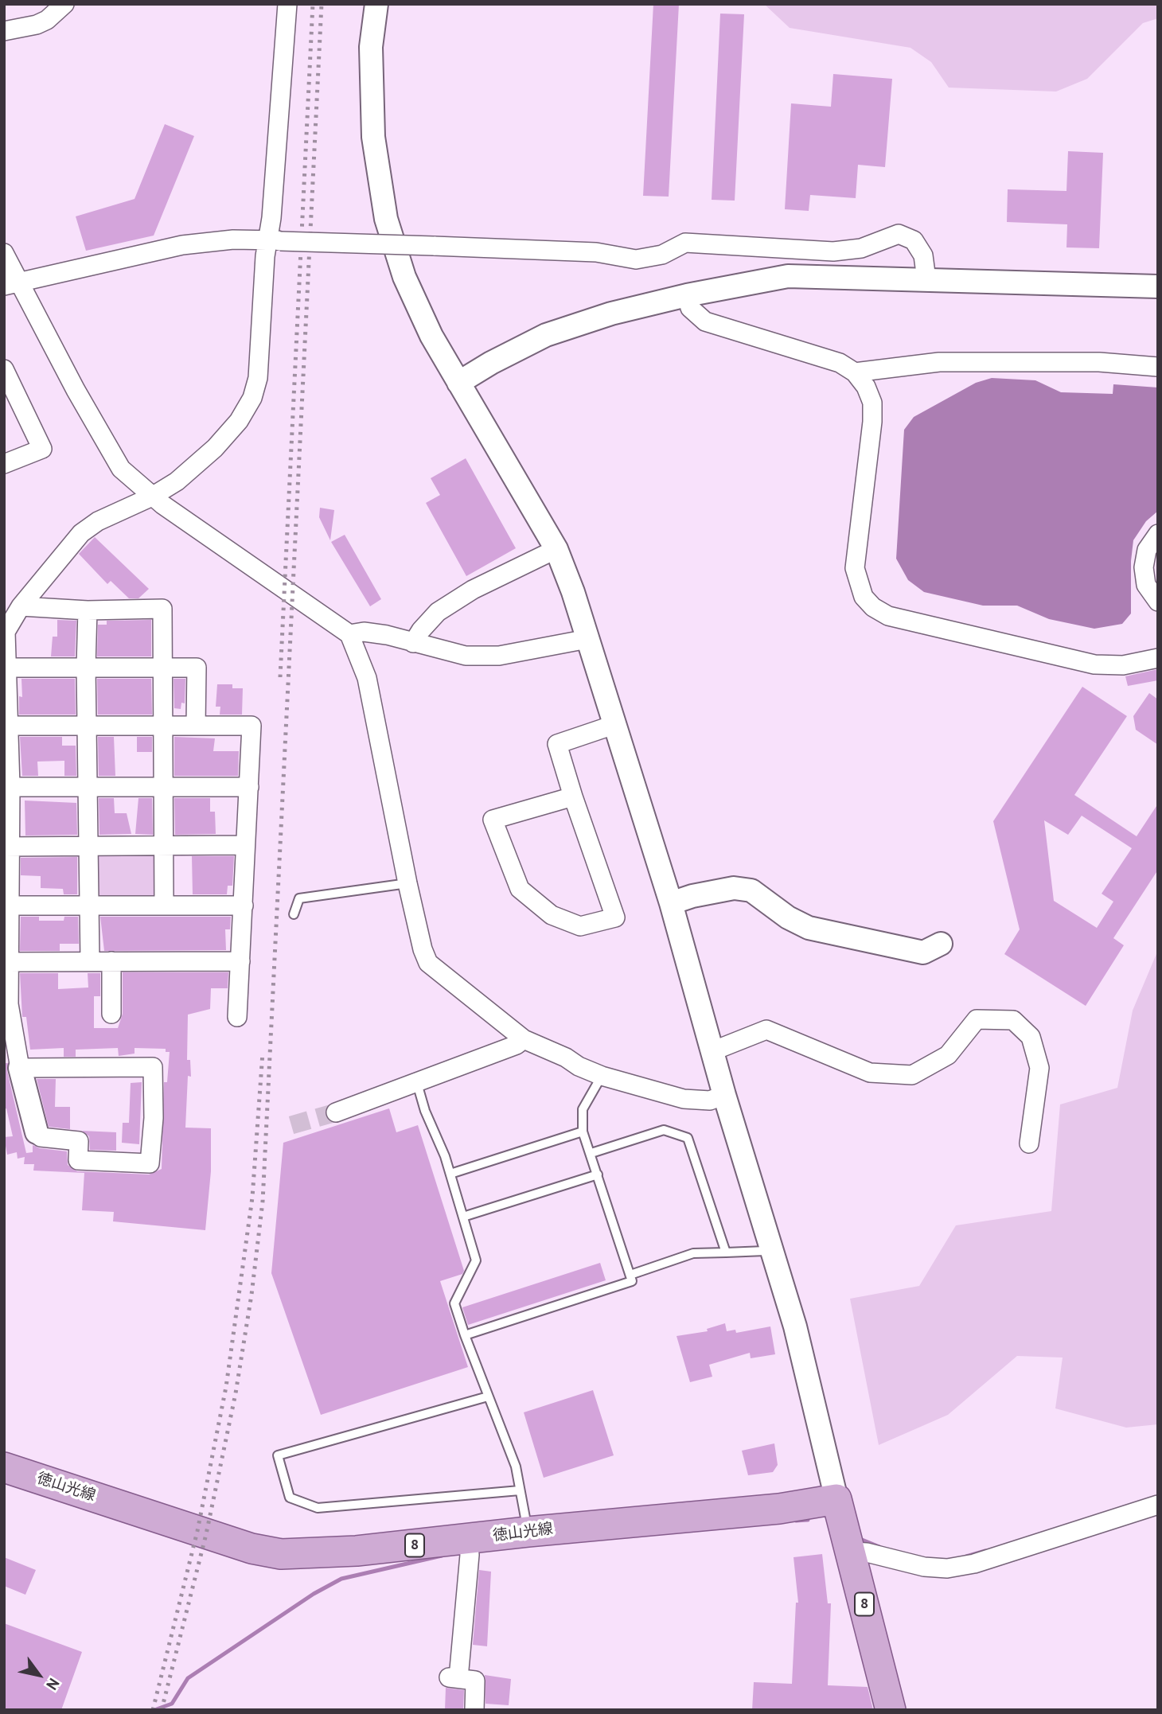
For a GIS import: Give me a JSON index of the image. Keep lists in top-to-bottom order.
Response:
{
  "streets": {
    "main road": ["徳山光線", "8"]
  },
  "crossings": [
    ["徳山光線", "8"]
  ],
  "north": "bottom right"
}
